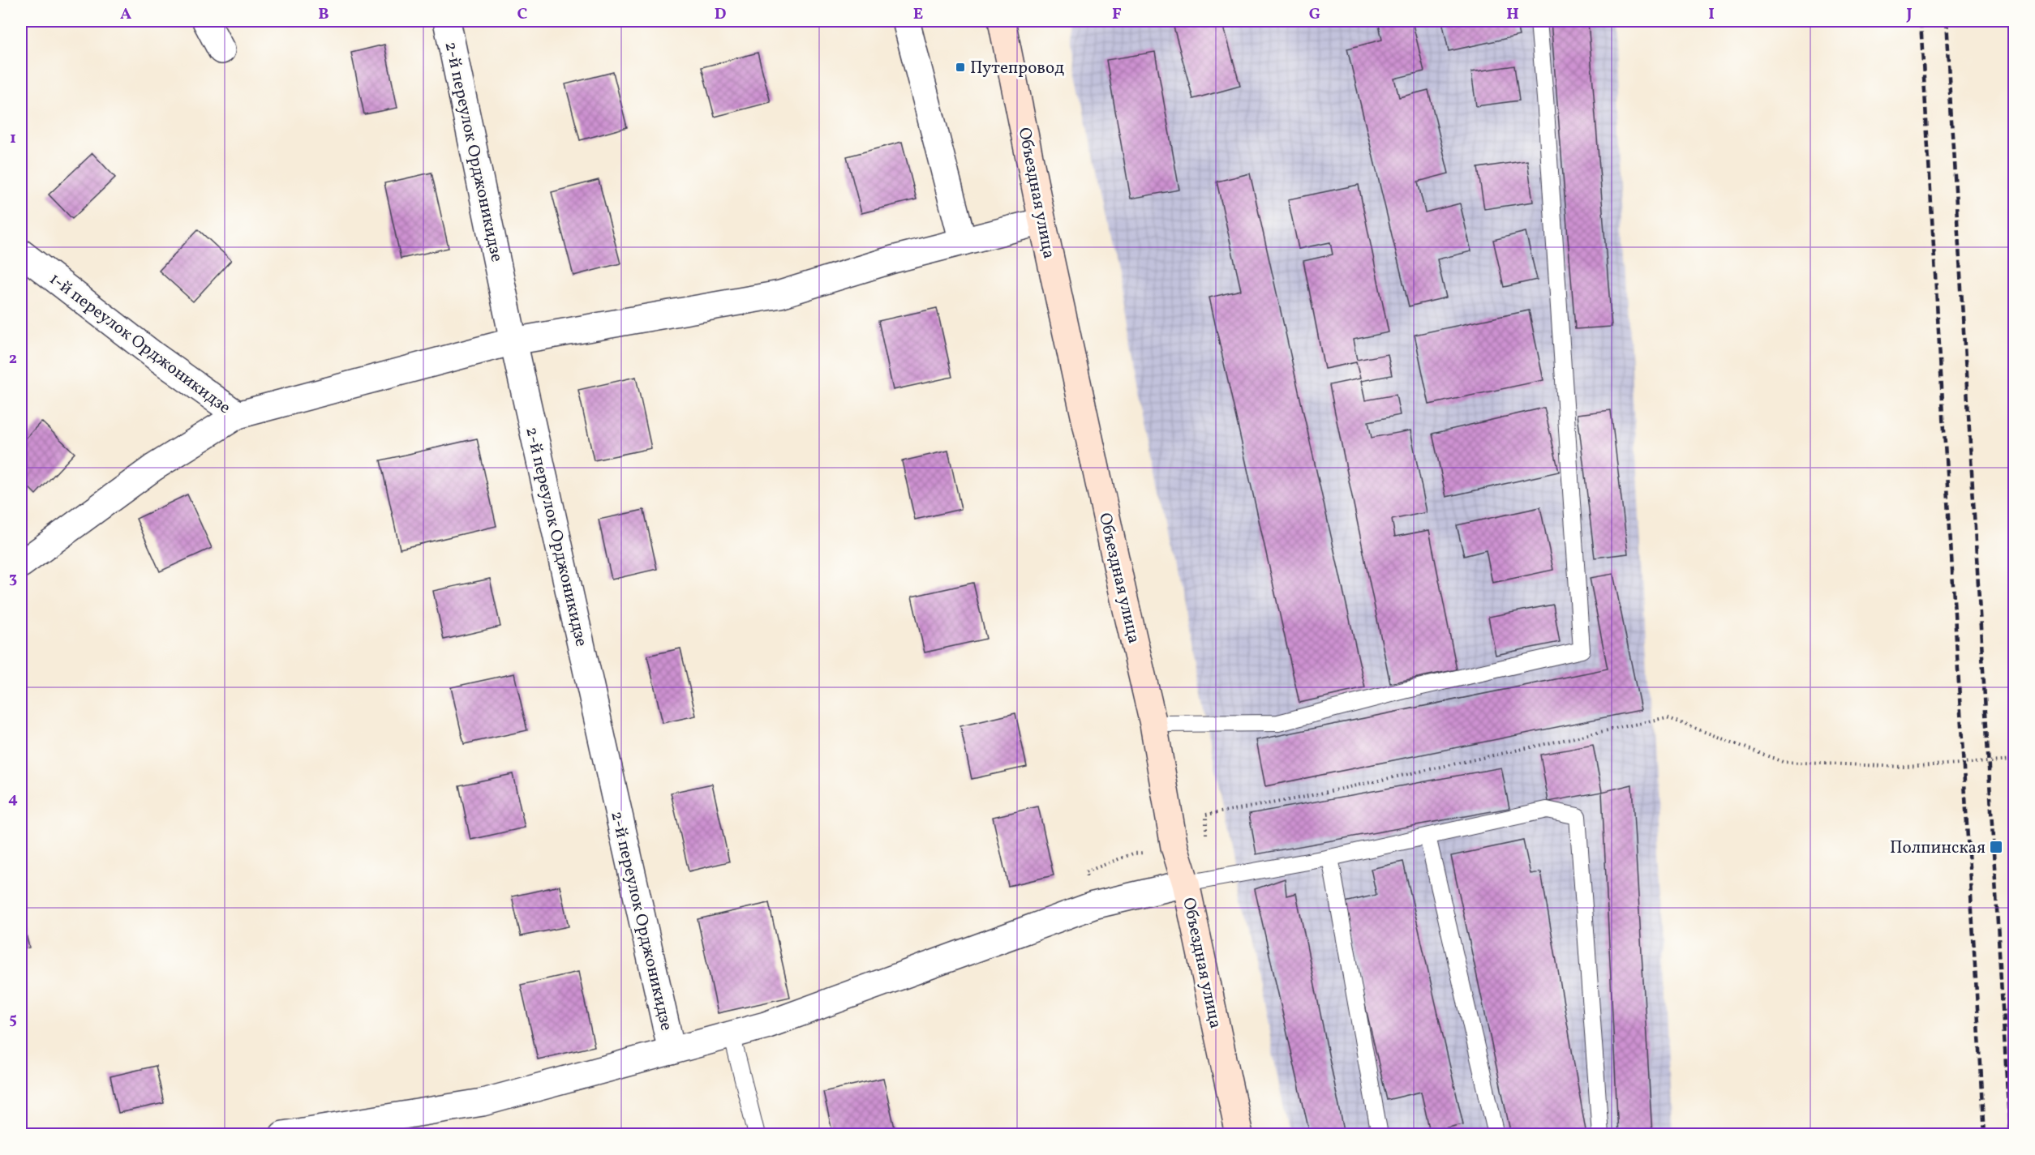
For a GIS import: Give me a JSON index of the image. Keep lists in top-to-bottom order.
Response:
{
  "streets": {
    "street": ["2-й переулок Орджоникидзе", "Объездная улица", "1-й переулок Орджоникидзе"]
  },
  "places": {
    "transit": ["Путепровод", "Полпинская"]
  },
  "grid": {
    "columns": [
      "A",
      "B",
      "C",
      "D",
      "E",
      "F",
      "G",
      "H",
      "I",
      "J"
    ],
    "rows": [
      "1",
      "2",
      "3",
      "4",
      "5"
    ]
  }
}
